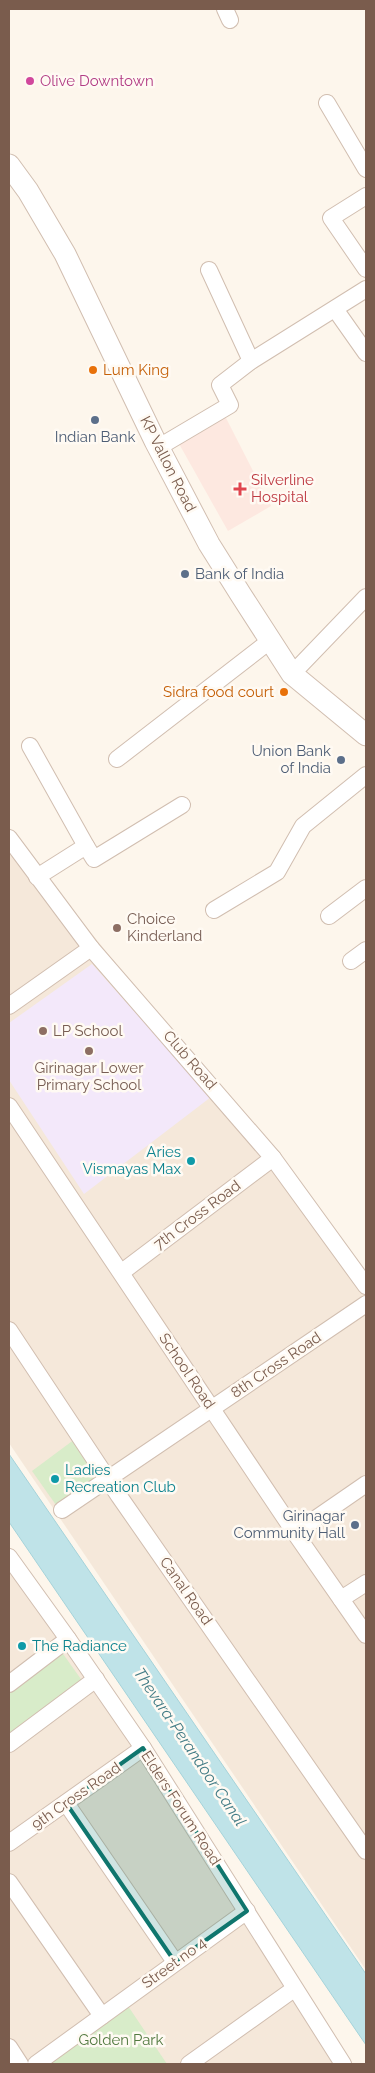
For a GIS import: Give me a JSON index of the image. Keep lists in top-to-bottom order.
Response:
{
  "streets": {
    "street": [
      "KP Vallon Road",
      "Club Road",
      "7th Cross Road",
      "8th Cross Road",
      "School Road",
      "Canal Road",
      "9th Cross Road",
      "Elders Forum Road",
      "Street no 4"
    ]
  },
  "crossings": [
    ["Club Road", "7th Cross Road"],
    ["7th Cross Road", "School Road"],
    ["8th Cross Road", "School Road"],
    ["8th Cross Road", "Canal Road"],
    ["9th Cross Road", "Elders Forum Road"],
    ["Elders Forum Road", "Street no 4"]
  ],
  "water": ["Thevara-Perandoor Canal"],
  "parks": ["Golden Park"],
  "places": {
    "other": [
      "Olive Downtown",
      "Lum King",
      "Indian Bank",
      "Bank of India",
      "Sidra food court",
      "Union Bank of India",
      "Choice Kinderland",
      "LP School",
      "Girinagar Lower Primary School",
      "Aries Vismayas Max",
      "Ladies Recreation Club",
      "Girinagar Community Hall",
      "The Radiance"
    ],
    "health": ["Silverline Hospital"]
  }
}
